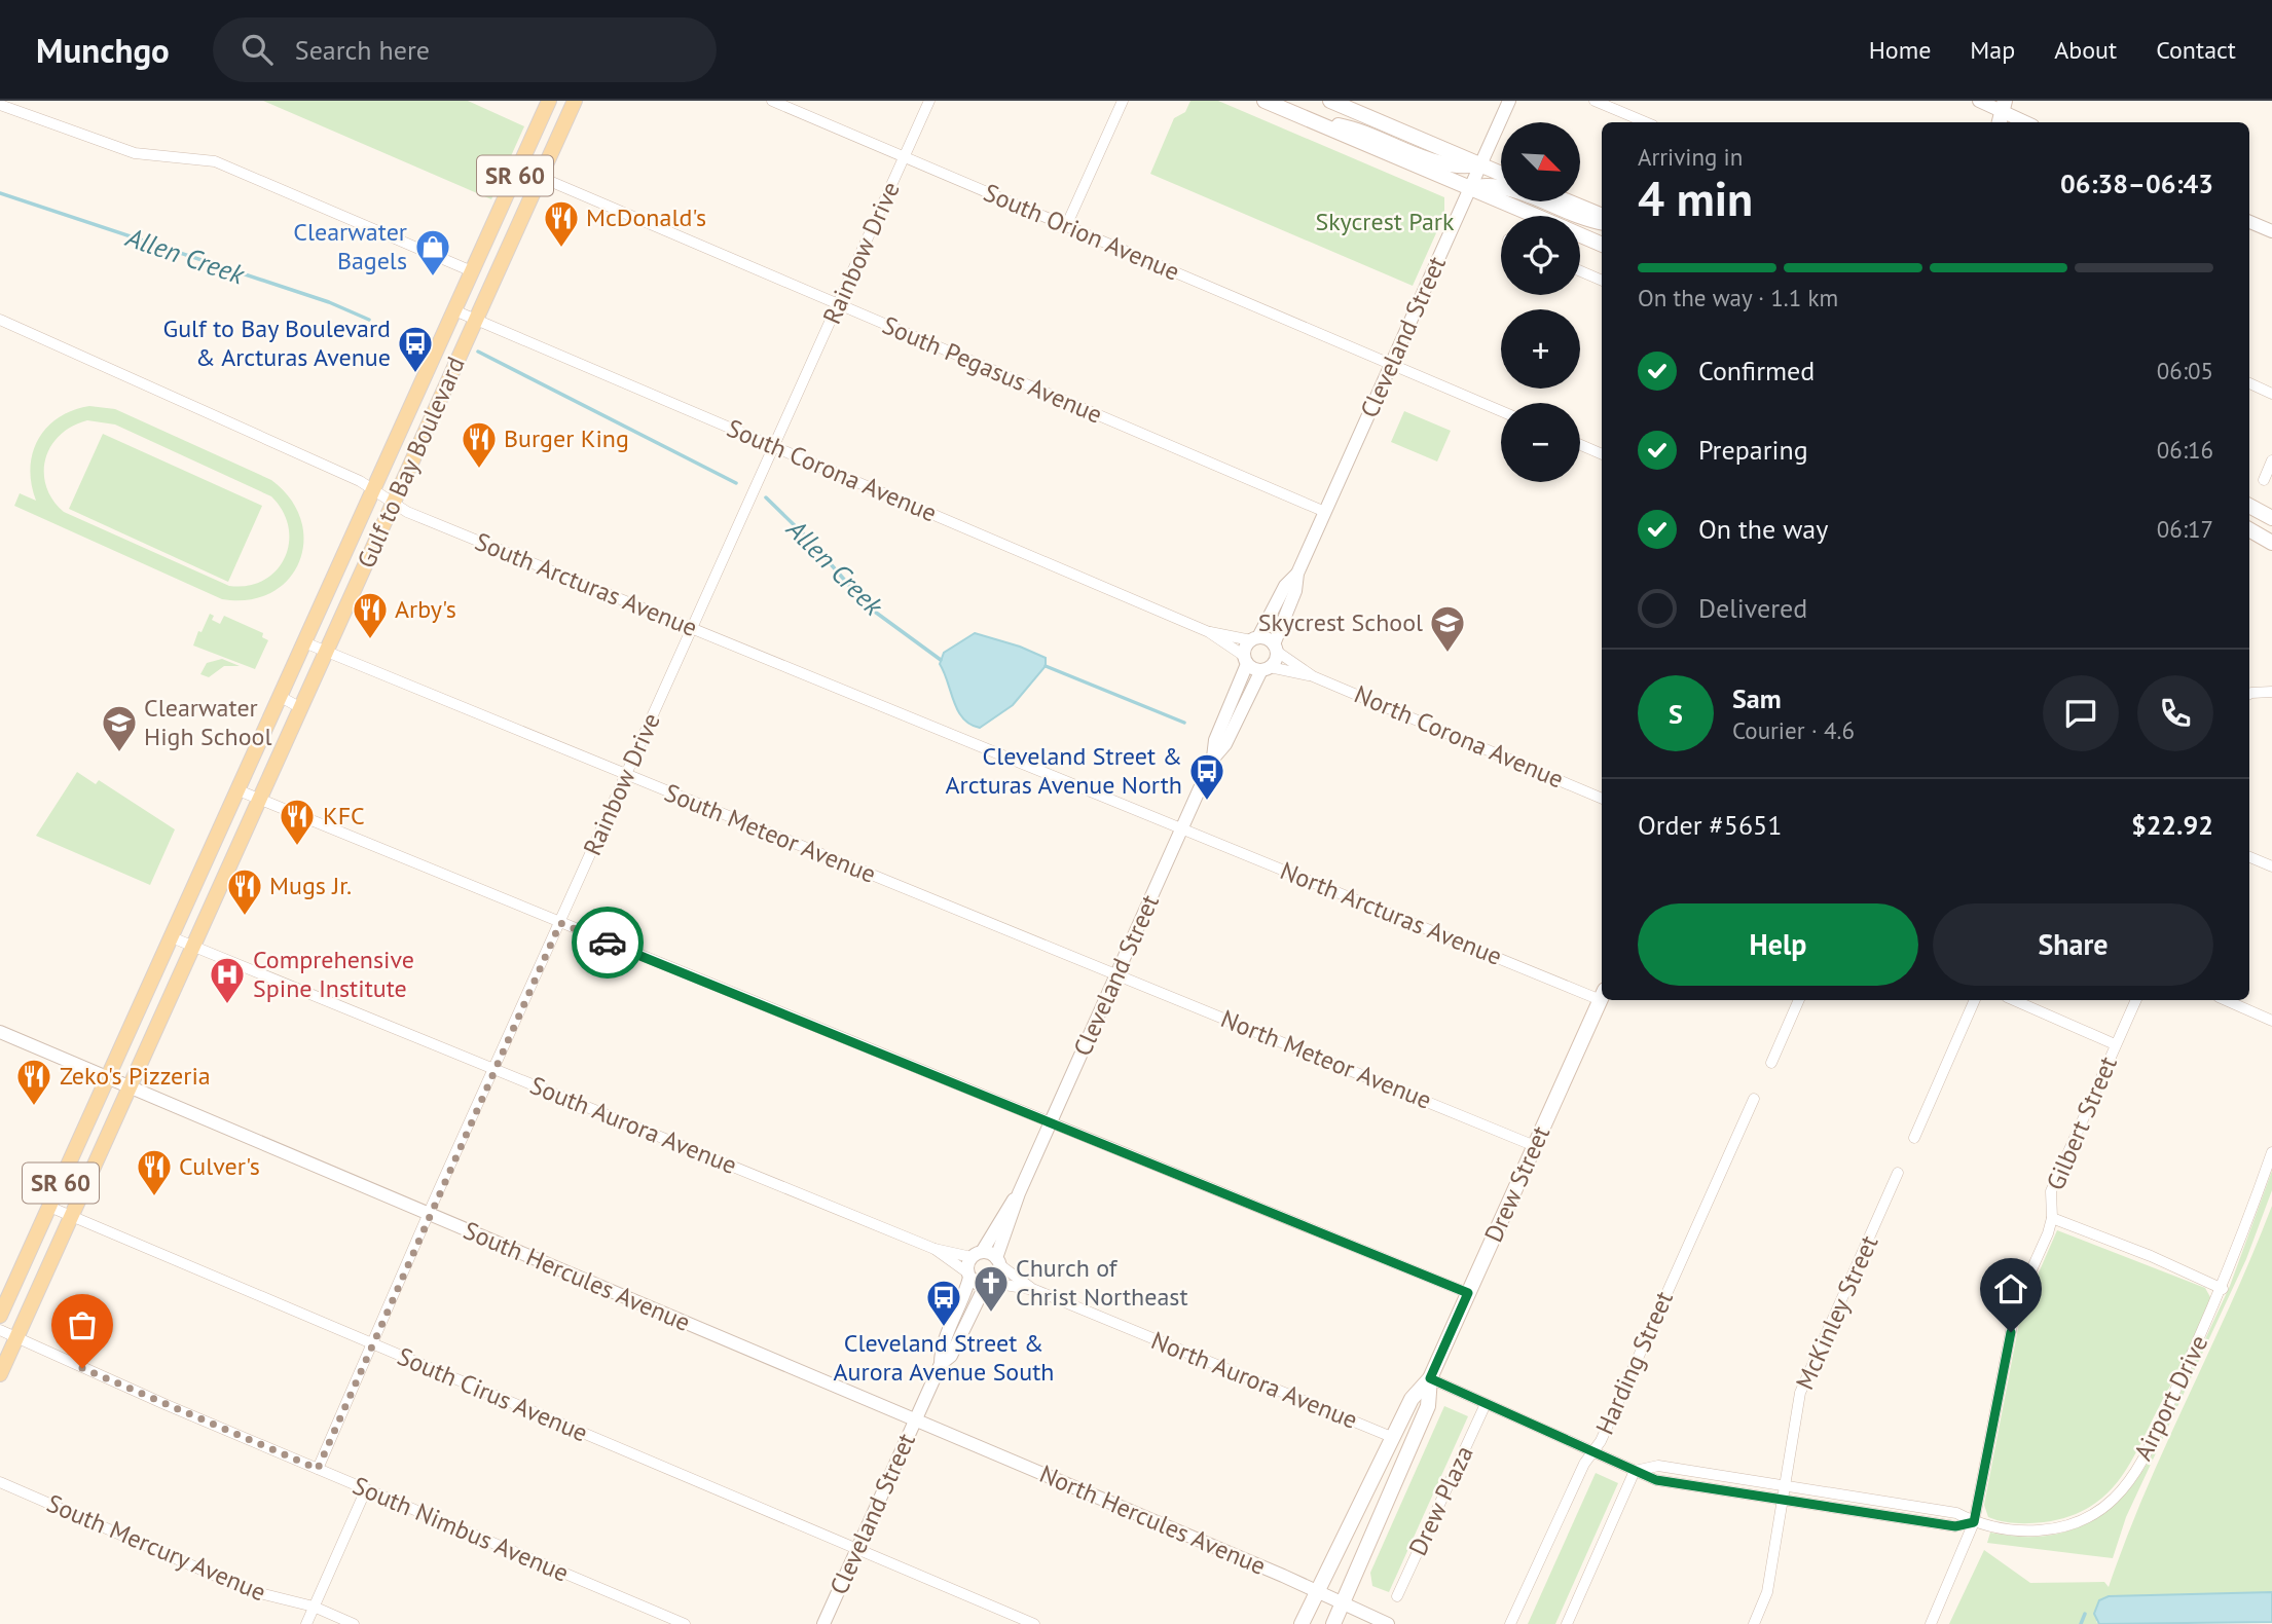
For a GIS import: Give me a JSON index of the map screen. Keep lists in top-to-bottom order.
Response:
{
  "streets": {
    "main road": ["SR 60", "Gulf to Bay Boulevard", "Drew Street"],
    "street": [
      "South Orion Avenue",
      "Rainbow Drive",
      "Cleveland Street",
      "South Pegasus Avenue",
      "South Corona Avenue",
      "South Arcturas Avenue",
      "North Corona Avenue",
      "South Meteor Avenue",
      "North Arcturas Avenue",
      "North Meteor Avenue",
      "Gilbert Street",
      "South Aurora Avenue",
      "South Hercules Avenue",
      "McKinley Street",
      "Harding Street",
      "North Aurora Avenue",
      "South Cirus Avenue",
      "Airport Drive",
      "Drew Plaza",
      "North Hercules Avenue",
      "South Nimbus Avenue",
      "South Mercury Avenue"
    ]
  },
  "crossings": [
    ["South Orion Avenue", "Rainbow Drive"],
    ["South Orion Avenue", "Cleveland Street"],
    ["Rainbow Drive", "South Pegasus Avenue"],
    ["Rainbow Drive", "South Corona Avenue"],
    ["Rainbow Drive", "South Arcturas Avenue"],
    ["Rainbow Drive", "South Meteor Avenue"],
    ["Rainbow Drive", "South Aurora Avenue"],
    ["Rainbow Drive", "South Hercules Avenue"],
    ["Rainbow Drive", "South Cirus Avenue"],
    ["Rainbow Drive", "South Nimbus Avenue"],
    ["Cleveland Street", "South Pegasus Avenue"],
    ["Cleveland Street", "South Corona Avenue"],
    ["Cleveland Street", "South Arcturas Avenue"],
    ["Cleveland Street", "North Corona Avenue"],
    ["Cleveland Street", "South Meteor Avenue"],
    ["Cleveland Street", "North Arcturas Avenue"],
    ["Cleveland Street", "North Meteor Avenue"],
    ["Cleveland Street", "South Aurora Avenue"],
    ["Cleveland Street", "South Hercules Avenue"],
    ["Cleveland Street", "North Aurora Avenue"],
    ["Cleveland Street", "South Cirus Avenue"],
    ["Cleveland Street", "North Hercules Avenue"],
    ["South Pegasus Avenue", "Gulf to Bay Boulevard"],
    ["Gulf to Bay Boulevard", "South Corona Avenue"],
    ["Gulf to Bay Boulevard", "South Arcturas Avenue"],
    ["Gulf to Bay Boulevard", "South Meteor Avenue"],
    ["Gulf to Bay Boulevard", "South Aurora Avenue"],
    ["Gulf to Bay Boulevard", "South Hercules Avenue"],
    ["Gulf to Bay Boulevard", "South Cirus Avenue"],
    ["Gulf to Bay Boulevard", "South Nimbus Avenue"],
    ["South Arcturas Avenue", "North Arcturas Avenue"],
    ["South Meteor Avenue", "North Meteor Avenue"],
    ["North Meteor Avenue", "Drew Street"],
    ["Gilbert Street", "Airport Drive"],
    ["South Aurora Avenue", "North Aurora Avenue"],
    ["Drew Street", "North Aurora Avenue"],
    ["Drew Street", "North Hercules Avenue"],
    ["South Hercules Avenue", "North Hercules Avenue"]
  ],
  "water": ["Allen Creek"],
  "parks": ["Skycrest Park"],
  "places": {
    "restaurant": [
      "McDonald's",
      "Burger King",
      "Arby's",
      "KFC",
      "Mugs Jr.",
      "Zeko's Pizzeria",
      "Culver's"
    ],
    "shop": ["Clearwater Bagels"],
    "bus stop": ["Gulf to Bay Boulevard & Arcturas Avenue", "Cleveland Street & Arcturas Avenue North", "Cleveland Street & Aurora Avenue South"],
    "school or university": ["Skycrest School", "Clearwater High School"],
    "hospital": ["Comprehensive Spine Institute"],
    "church": ["Church of Christ Northeast"]
  },
  "north": "bottom right",
  "page": {
    "header": "Munchgo",
    "search": "Search here",
    "nav": [
      "Home",
      "Map",
      "About",
      "Contact"
    ],
    "map_buttons": ["+", "−"],
    "heading": ["4 min", "Arriving in", "06:38–06:43"],
    "panel": [
      "Sam",
      "Courier · 4.6",
      "Order #5651",
      "$22.92"
    ],
    "bar": "On the way · 1.1 km",
    "list": [
      ["Confirmed", "06:05"],
      ["Preparing", "06:16"],
      ["On the way", "06:17"],
      "Delivered"
    ],
    "round": "S",
    "buttons": ["Help", "Share"]
  }
}
